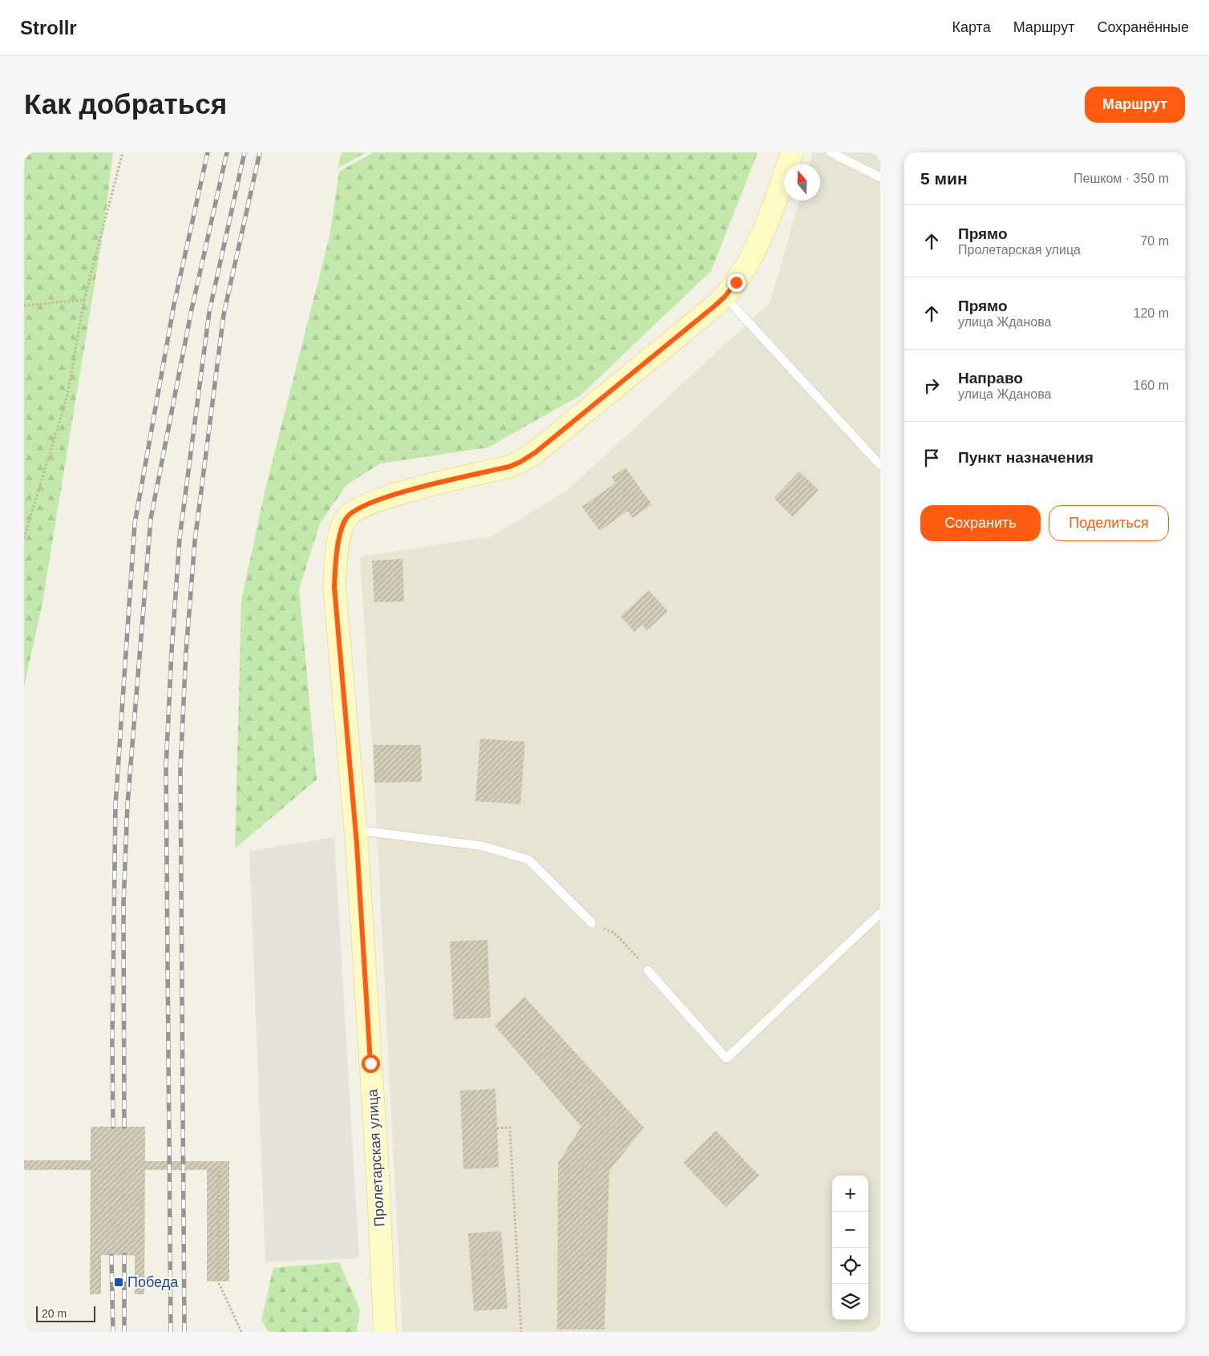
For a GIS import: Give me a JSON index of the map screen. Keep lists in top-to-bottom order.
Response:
{
  "streets": {
    "main road": ["Пролетарская улица"]
  },
  "places": {
    "transit": ["Победа"]
  },
  "scale_bar": "20 m",
  "north": "top",
  "page": {
    "header": "Strollr",
    "nav": ["Карта", "Маршрут", "Сохранённые"],
    "buttons": [
      "Маршрут",
      ["Сохранить", "Поделиться"]
    ],
    "title": "Как добраться",
    "heading": ["5 мин", "Пешком · 350 m"],
    "list": [
      ["Прямо", "Пролетарская улица", "70 m"],
      ["Прямо", "улица Жданова", "120 m"],
      ["Направо", "улица Жданова", "160 m"],
      "Пункт назначения"
    ],
    "map_buttons": ["+", "−"],
    "scale": "20 m"
  }
}
